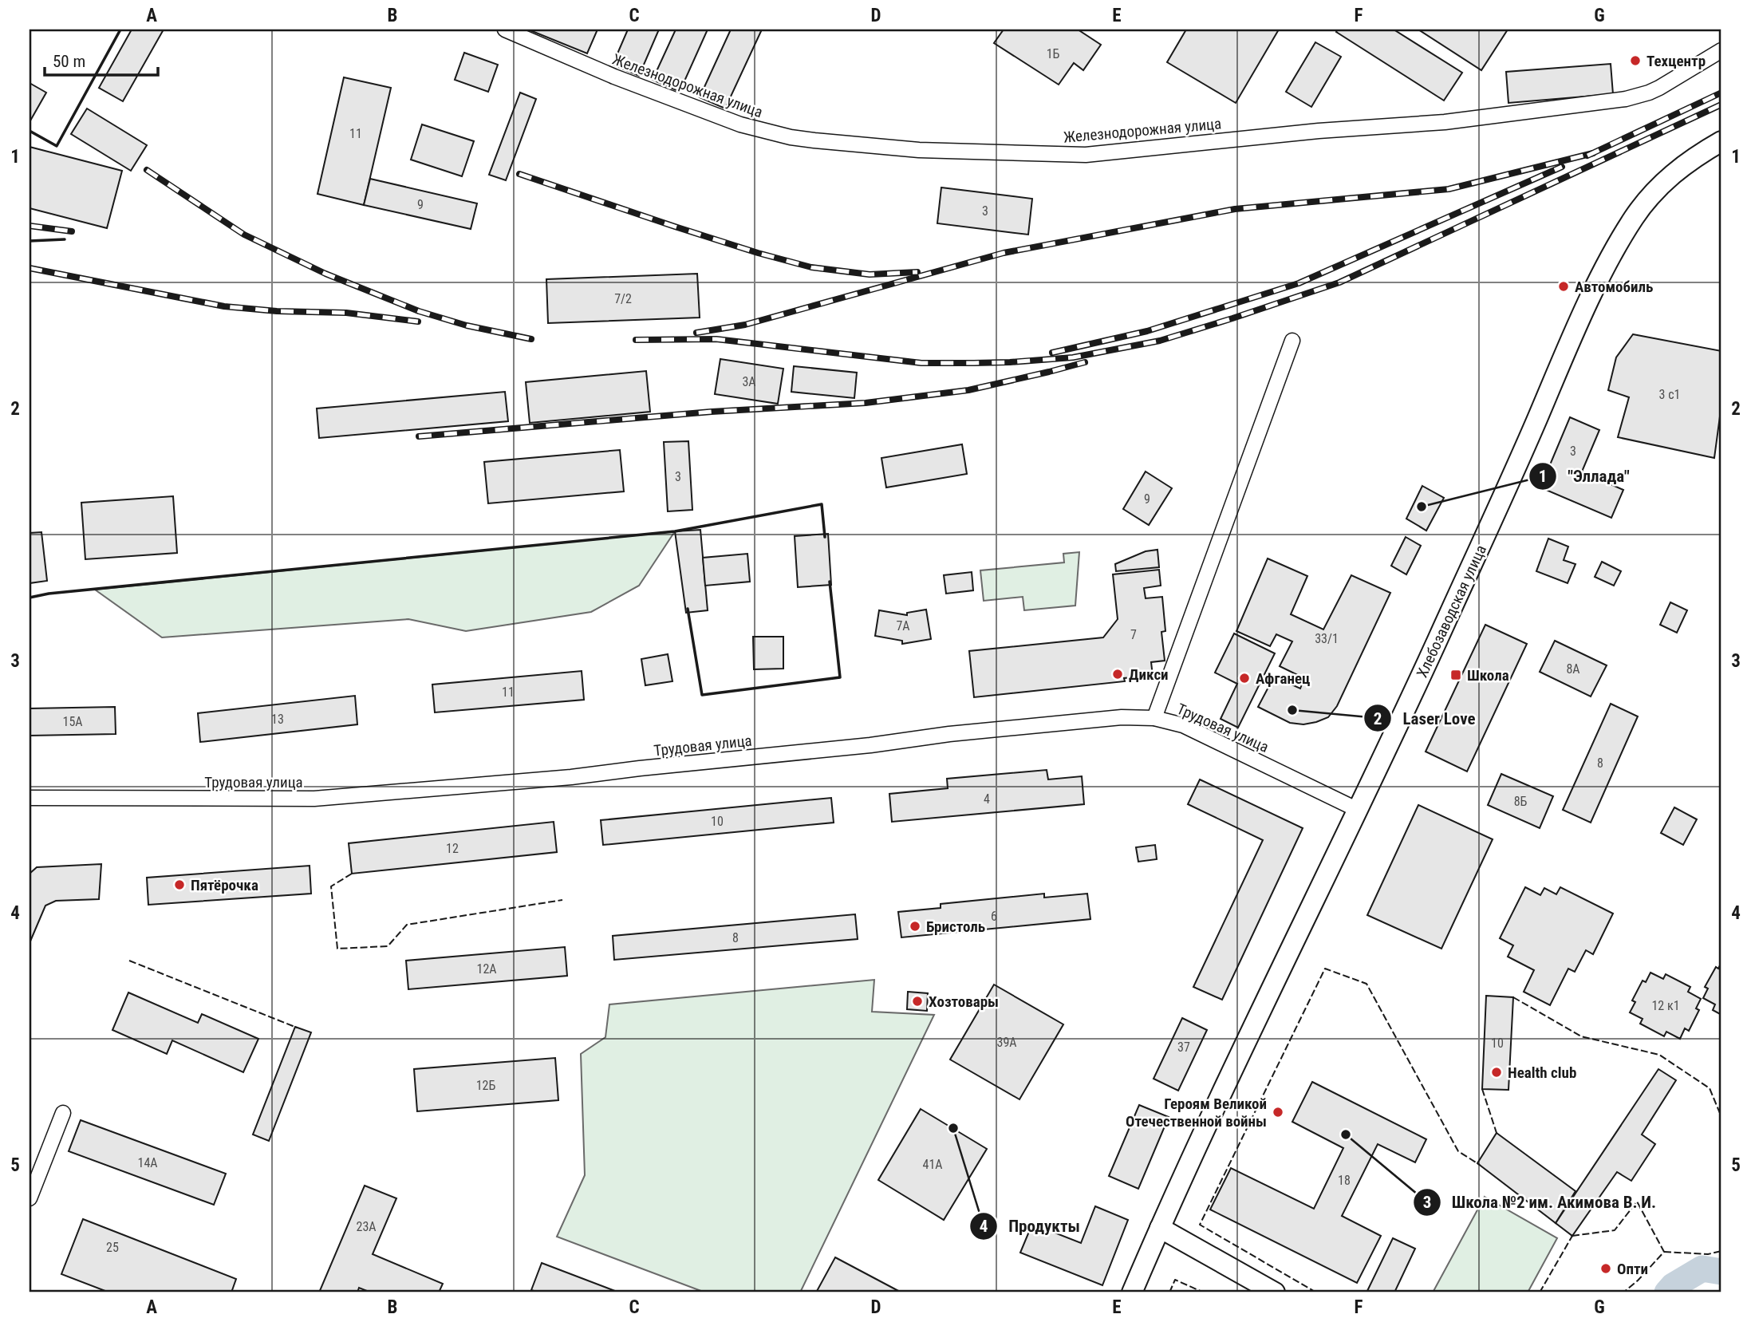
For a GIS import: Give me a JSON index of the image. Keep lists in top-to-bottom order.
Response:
{
  "streets": {
    "main road": ["Хлебозаводская улица"],
    "street": ["Железнодорожная улица", "Трудовая улица"]
  },
  "crossings": [
    ["Хлебозаводская улица", "Трудовая улица"]
  ],
  "places": {
    "other": [
      "Техцентр",
      "Автомобиль",
      "\"Эллада\"",
      "Дикси",
      "Афганец",
      "Laser Love",
      "Пятёрочка",
      "Бристоль",
      "Хозтовары",
      "Health club",
      "Героям Великой Отечественной войны",
      "Продукты",
      "Школа №2 им. Акимова В. И.",
      "Опти"
    ],
    "transit": ["Школа"]
  },
  "house_numbers": [
    "1Б",
    "11",
    "9",
    "3",
    "7/2",
    "3А",
    "3 с1",
    "3",
    "3",
    "9",
    "7А",
    "7",
    "33/1",
    "8А",
    "11",
    "13",
    "15А",
    "8",
    "4",
    "8Б",
    "10",
    "12",
    "6",
    "8",
    "12А",
    "12 к1",
    "39А",
    "10",
    "37",
    "12Б",
    "14А",
    "41А",
    "18",
    "23А",
    "25"
  ],
  "scale_bar": "50 m",
  "grid": {
    "columns": [
      "A",
      "B",
      "C",
      "D",
      "E",
      "F",
      "G"
    ],
    "rows": [
      "1",
      "2",
      "3",
      "4",
      "5"
    ]
  }
}
